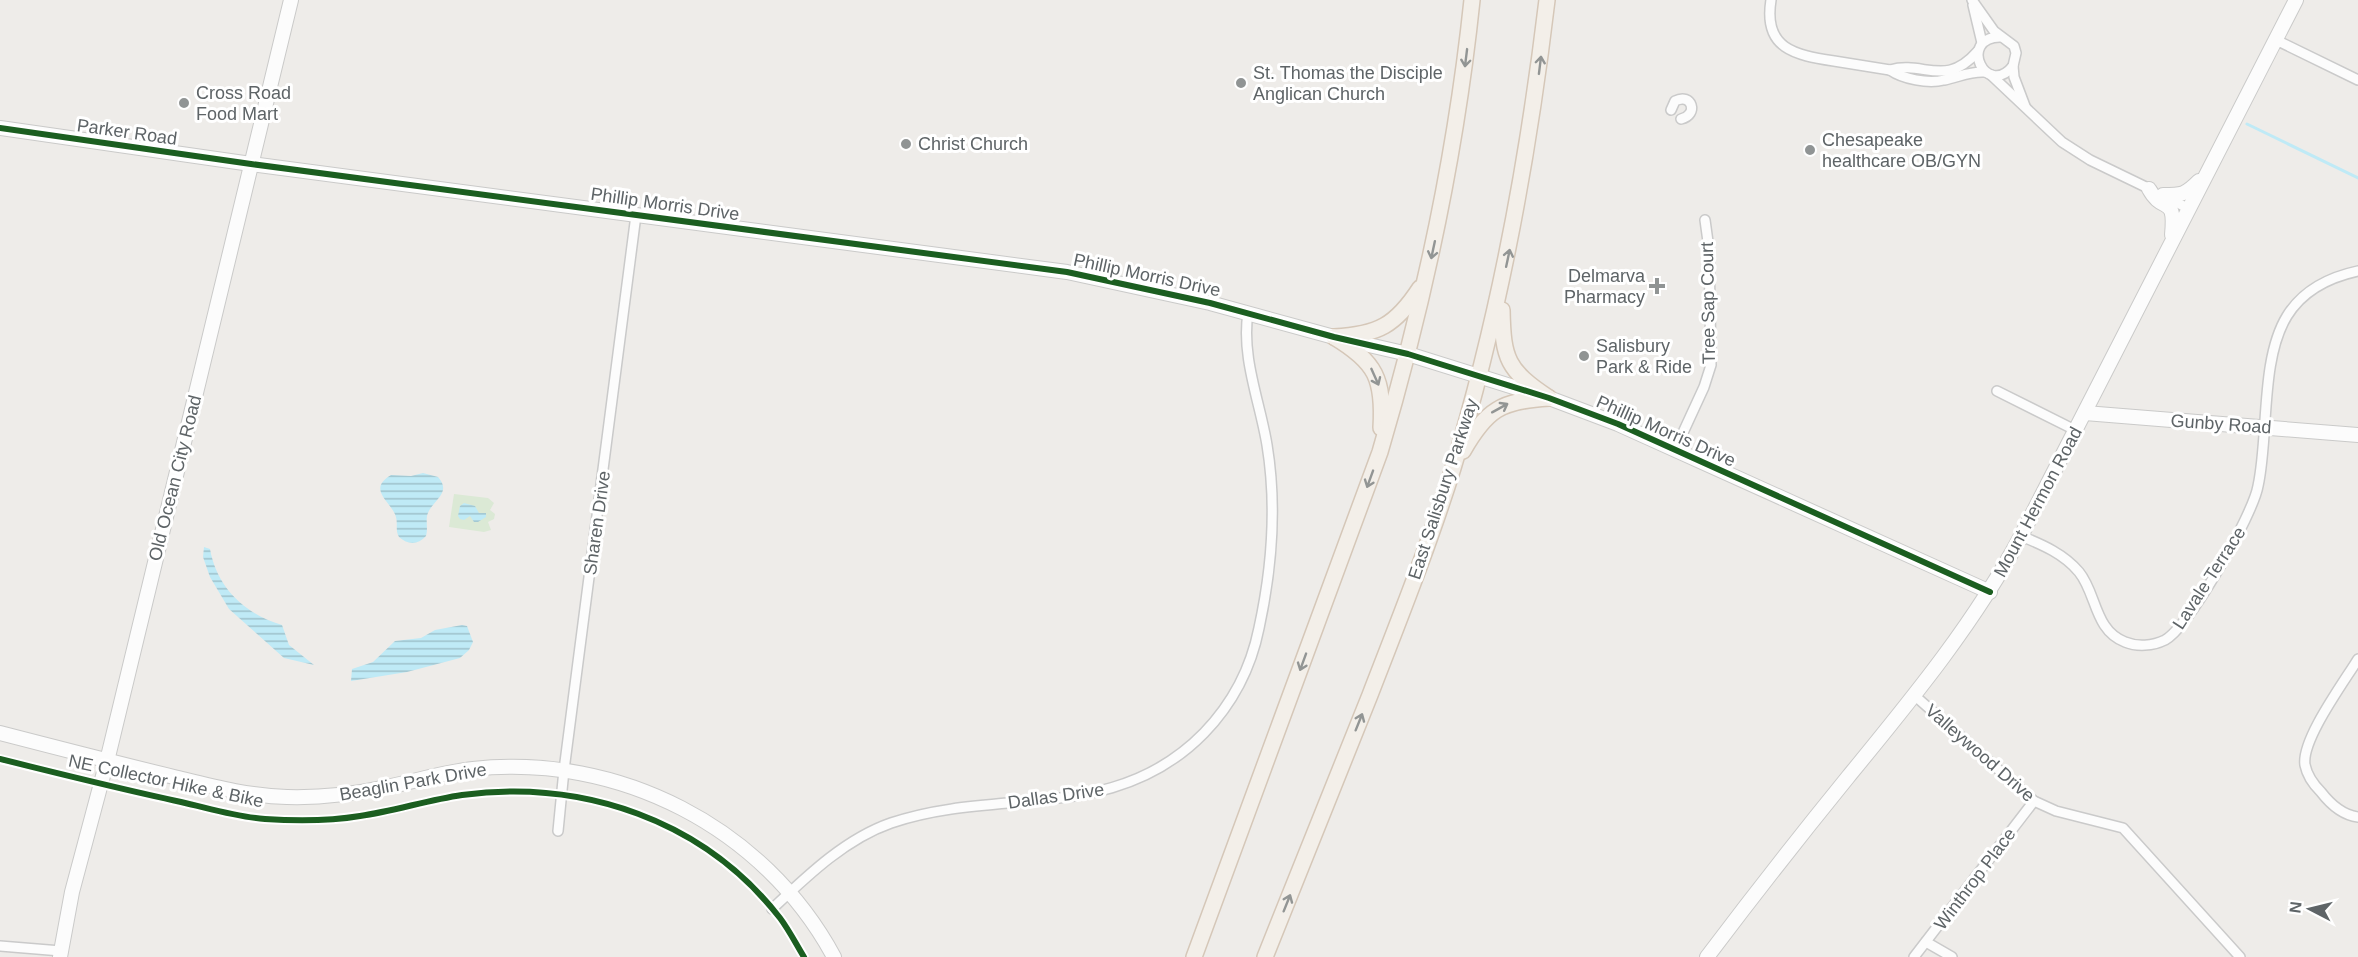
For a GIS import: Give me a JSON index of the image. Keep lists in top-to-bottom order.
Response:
{
  "streets": {
    "main road": [
      "Parker Road",
      "Phillip Morris Drive",
      "Gunby Road",
      "Old Ocean City Road",
      "East Salisbury Parkway",
      "Mount Hermon Road",
      "Beaglin Park Drive"
    ],
    "street": [
      "Tree Sap Court",
      "Sharen Drive",
      "Lavale Terrace",
      "Valleywood Drive",
      "Dallas Drive",
      "Winthrop Place"
    ],
    "cycle path": ["NE Collector Hike & Bike"]
  },
  "crossings": [
    ["Parker Road", "Phillip Morris Drive"],
    ["Parker Road", "Old Ocean City Road"],
    ["Phillip Morris Drive", "Tree Sap Court"],
    ["Phillip Morris Drive", "Old Ocean City Road"],
    ["Phillip Morris Drive", "East Salisbury Parkway"],
    ["Phillip Morris Drive", "Mount Hermon Road"],
    ["Phillip Morris Drive", "Sharen Drive"],
    ["Phillip Morris Drive", "Dallas Drive"],
    ["Gunby Road", "Mount Hermon Road"],
    ["Gunby Road", "Lavale Terrace"],
    ["Old Ocean City Road", "Beaglin Park Drive"],
    ["Mount Hermon Road", "Lavale Terrace"],
    ["Mount Hermon Road", "Valleywood Drive"],
    ["Sharen Drive", "Beaglin Park Drive"],
    ["Valleywood Drive", "Winthrop Place"],
    ["Beaglin Park Drive", "Dallas Drive"]
  ],
  "places": {
    "other": [
      "St. Thomas the Disciple Anglican Church",
      "Cross Road Food Mart",
      "Christ Church",
      "Chesapeake healthcare OB/GYN",
      "Salisbury Park & Ride"
    ],
    "health": ["Delmarva Pharmacy"]
  },
  "north": "left"
}
